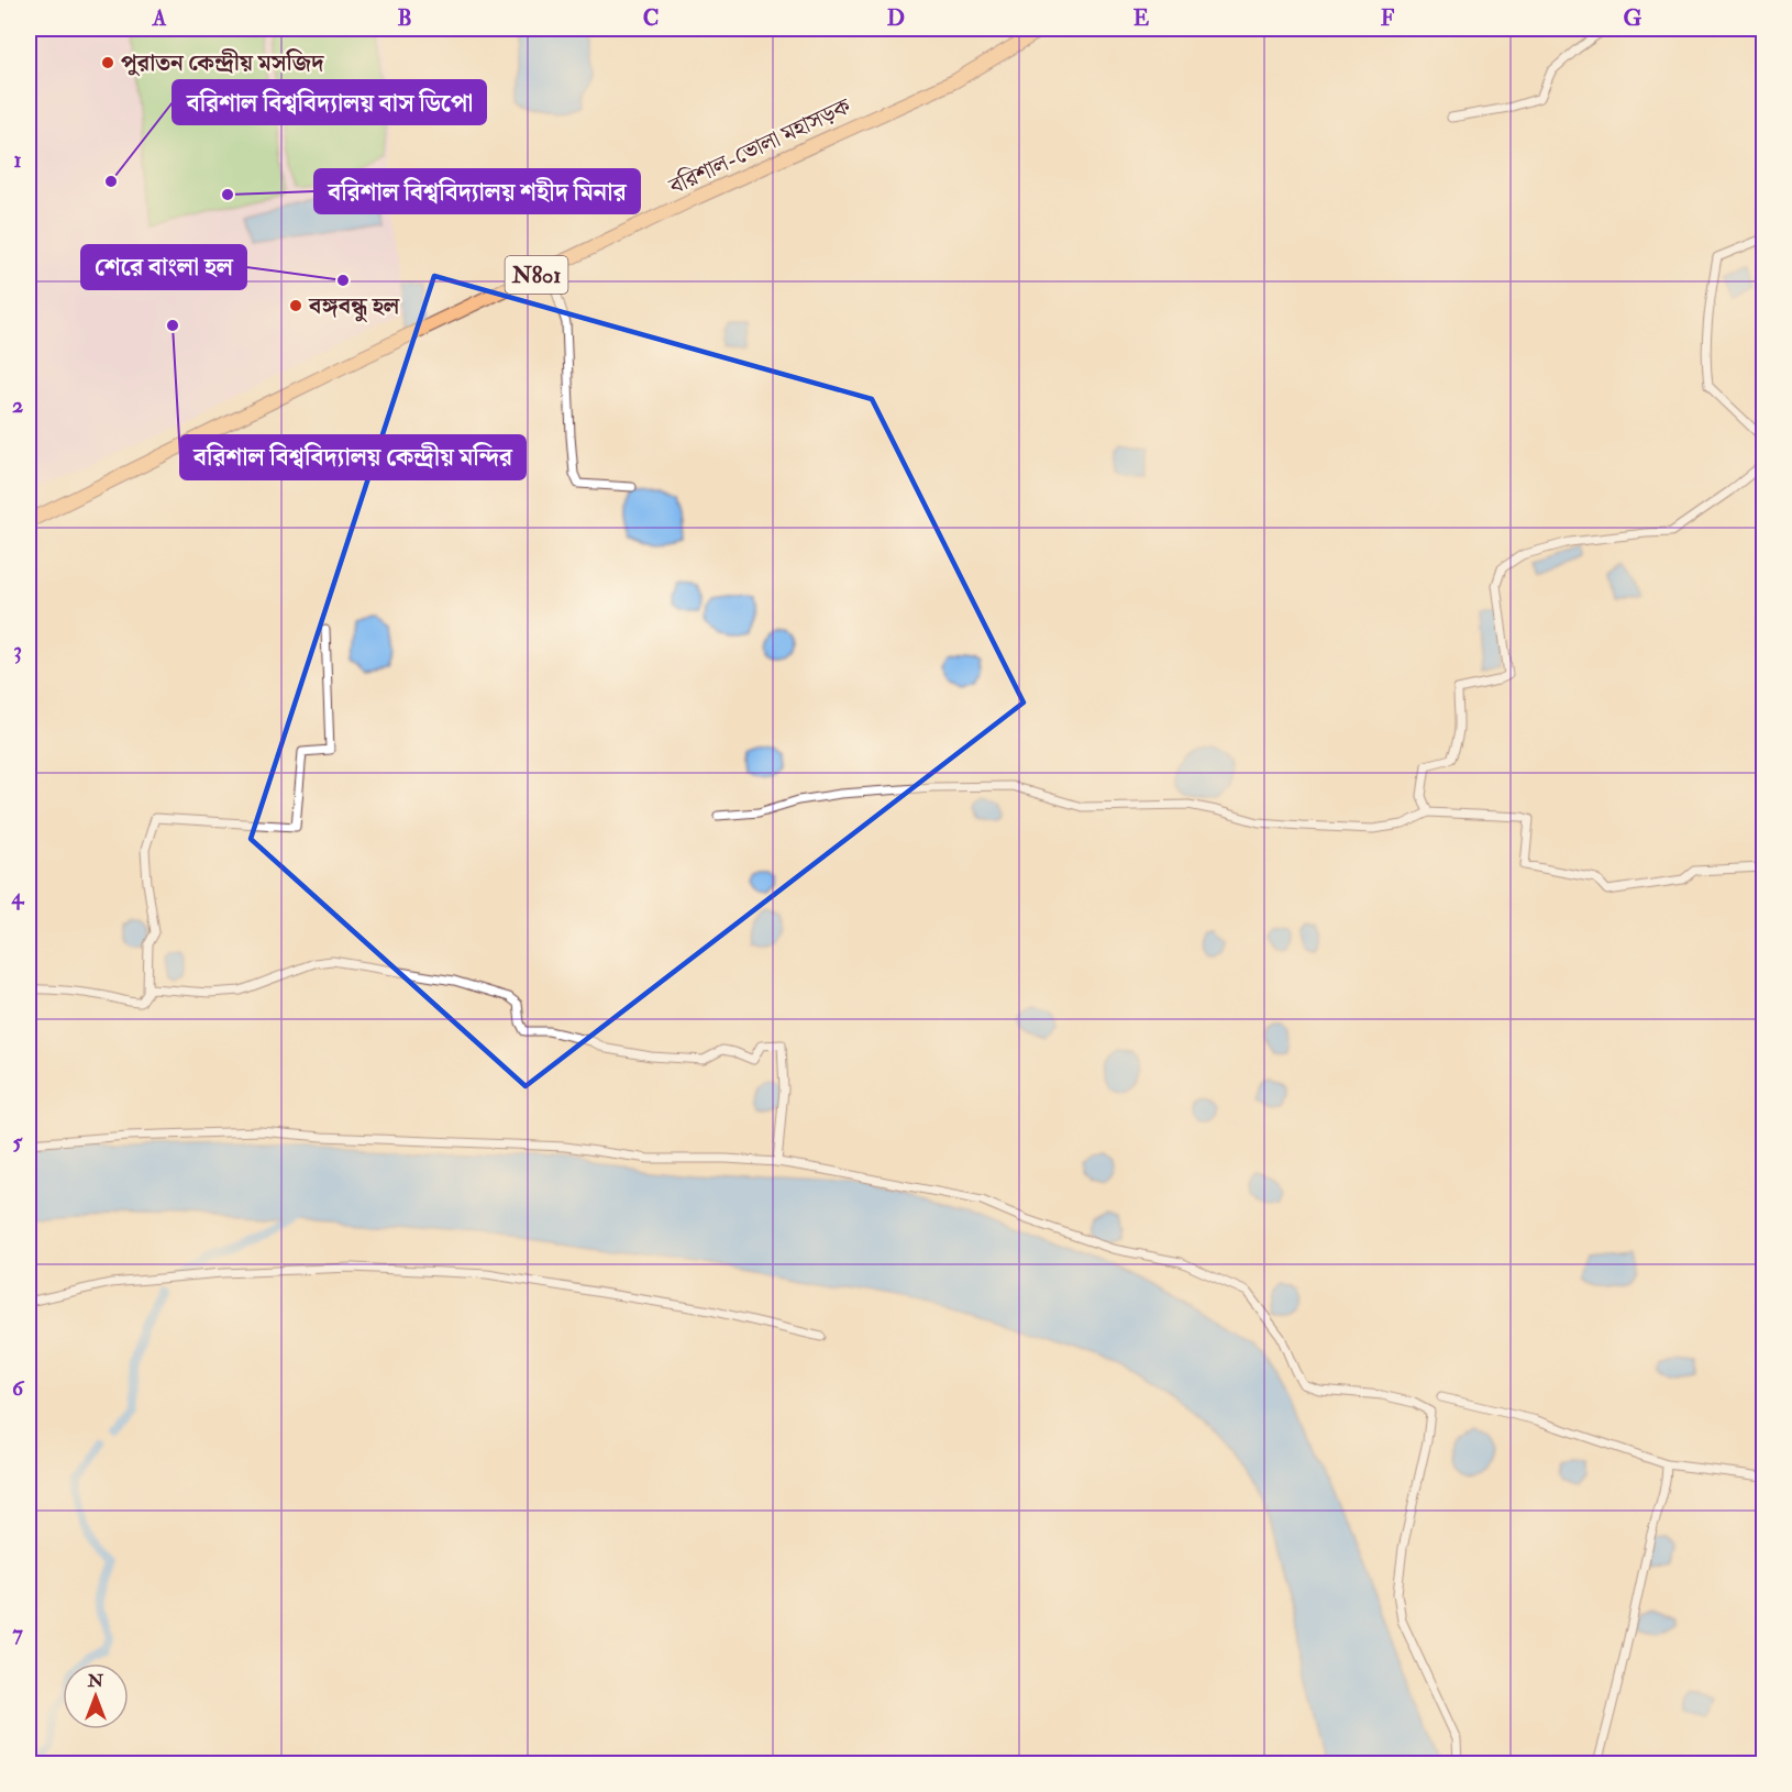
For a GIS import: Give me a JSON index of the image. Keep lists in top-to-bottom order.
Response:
{
  "streets": {
    "highway": ["বরিশাল-ভোলা মহাসড়ক", "N801"]
  },
  "places": [
    "পুরাতন কেন্দ্রীয় মসজিদ",
    "বরিশাল বিশ্ববিদ্যালয় বাস ডিপো",
    "বরিশাল বিশ্ববিদ্যালয় শহীদ মিনার",
    "শেরে বাংলা হল",
    "বঙ্গবন্ধু হল",
    "বরিশাল বিশ্ববিদ্যালয় কেন্দ্রীয় মন্দির"
  ],
  "north": "top",
  "grid": {
    "columns": [
      "A",
      "B",
      "C",
      "D",
      "E",
      "F",
      "G"
    ],
    "rows": [
      "1",
      "2",
      "3",
      "4",
      "5",
      "6",
      "7"
    ]
  }
}
